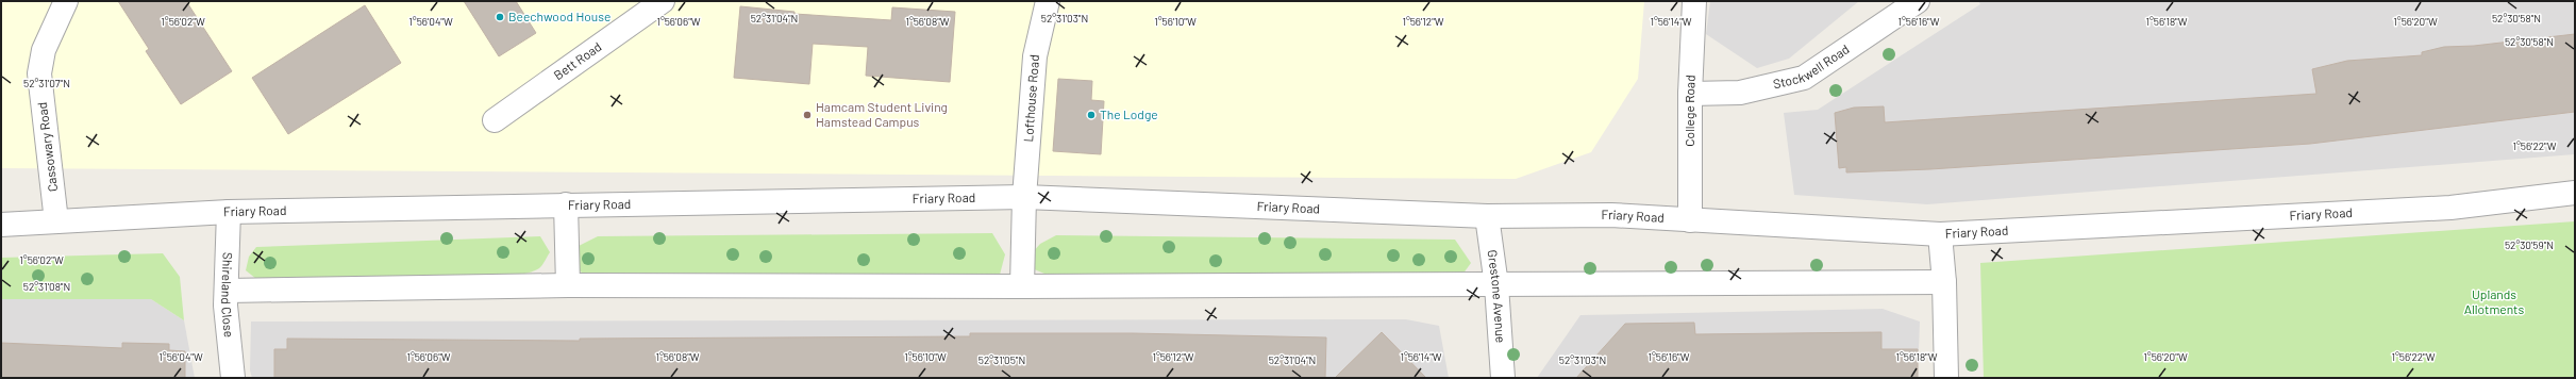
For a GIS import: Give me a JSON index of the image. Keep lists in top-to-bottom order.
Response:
{
  "streets": {
    "street": [
      "Bett Road",
      "Stockwell Road",
      "Lofthouse Road",
      "College Road",
      "Cassowary Road",
      "Friary Road",
      "Shireland Close",
      "Grestone Avenue"
    ]
  },
  "crossings": [
    ["Stockwell Road", "College Road"],
    ["Lofthouse Road", "Friary Road"],
    ["College Road", "Friary Road"],
    ["Cassowary Road", "Friary Road"],
    ["Friary Road", "Shireland Close"],
    ["Friary Road", "Grestone Avenue"]
  ],
  "parks": ["Uplands Allotments"],
  "places": ["Beechwood House", "Hamcam Student Living Hamstead Campus", "The Lodge"],
  "coordinates": [
    "52°30'58\"N",
    "52°31'04\"N",
    "52°31'03\"N",
    "1°56'02\"W",
    "1°56'04\"W",
    "1°56'06\"W",
    "1°56'08\"W",
    "1°56'10\"W",
    "1°56'12\"W",
    "1°56'14\"W",
    "1°56'16\"W",
    "1°56'18\"W",
    "1°56'20\"W",
    "52°31'07\"N",
    "1°56'22\"W",
    "52°30'59\"N",
    "52°31'08\"N",
    "52°31'05\"N"
  ]
}
